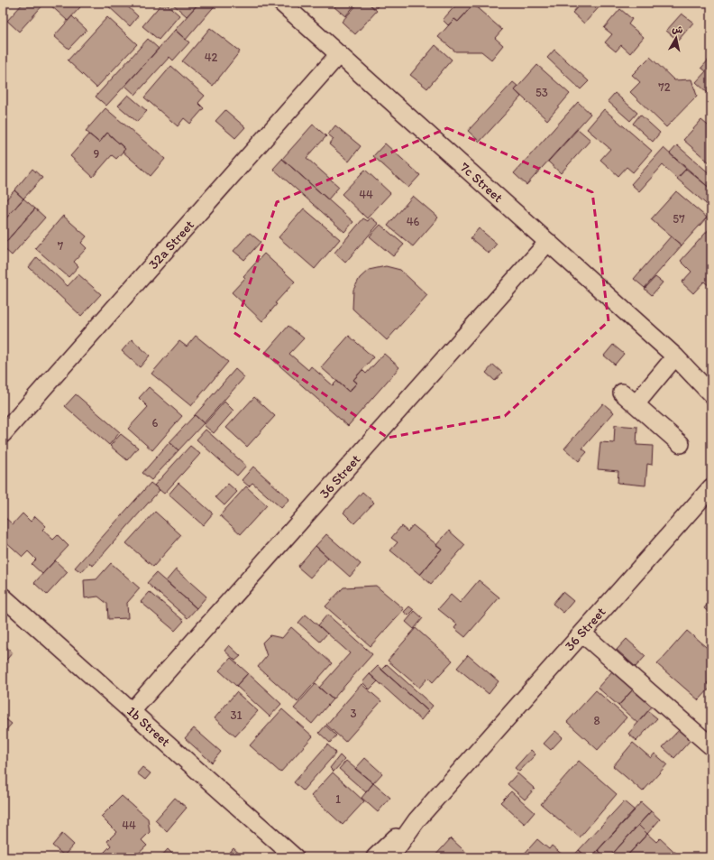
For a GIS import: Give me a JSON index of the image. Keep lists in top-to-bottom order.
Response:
{
  "streets": {
    "street": [
      "7c Street",
      "32a Street",
      "36 Street",
      "1b Street"
    ]
  },
  "crossings": [
    ["7c Street", "32a Street"],
    ["7c Street", "36 Street"],
    ["36 Street", "1b Street"]
  ],
  "house_numbers": [
    "42",
    "72",
    "53",
    "9",
    "44",
    "57",
    "46",
    "7",
    "6",
    "3",
    "31",
    "8",
    "1",
    "44"
  ],
  "north": "top"
}
